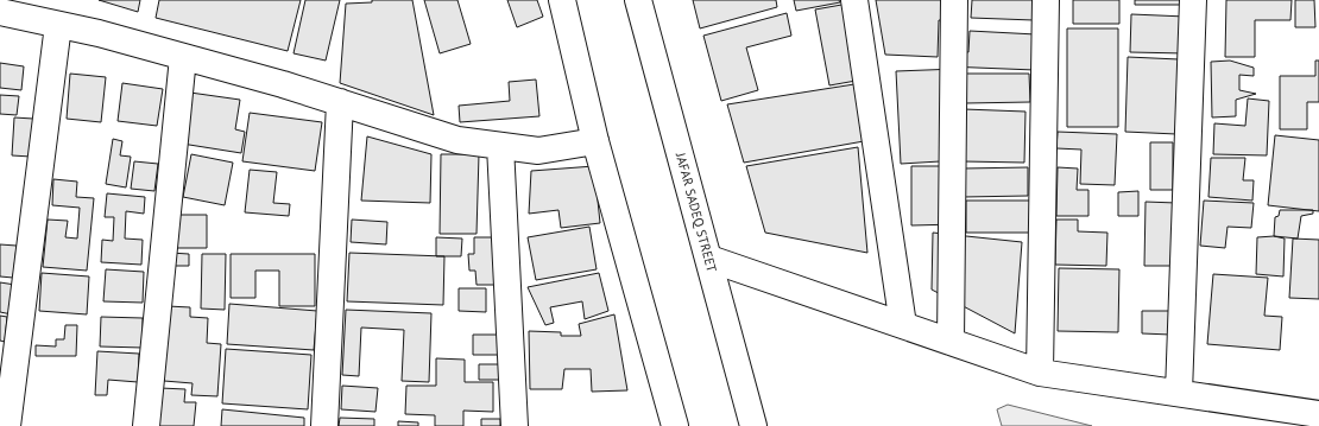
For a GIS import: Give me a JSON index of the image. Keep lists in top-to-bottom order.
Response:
{
  "streets": {
    "street": ["JAFAR SADEQ STREET"]
  }
}
